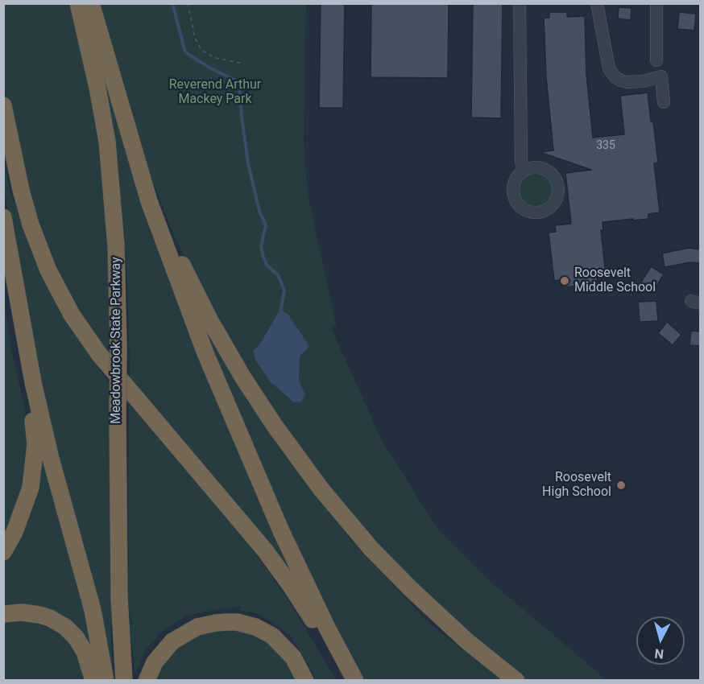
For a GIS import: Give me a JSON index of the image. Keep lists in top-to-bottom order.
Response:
{
  "streets": {
    "highway": ["Meadowbrook State Parkway"]
  },
  "parks": ["Reverend Arthur Mackey Park"],
  "places": ["Roosevelt Middle School", "Roosevelt High School"],
  "house_numbers": ["335"],
  "north": "bottom"
}
